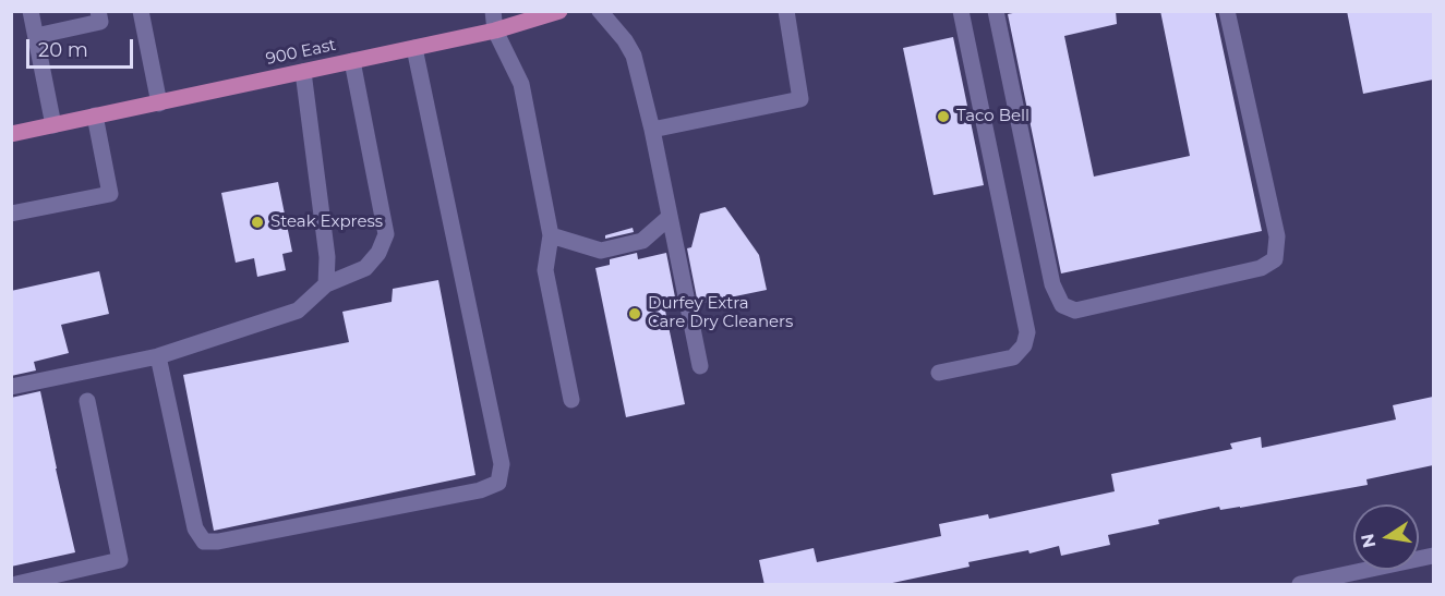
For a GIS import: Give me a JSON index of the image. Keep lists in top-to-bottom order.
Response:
{
  "streets": {
    "main road": ["900 East"]
  },
  "places": ["Taco Bell", "Steak Express", "Durfey Extra Care Dry Cleaners"],
  "scale_bar": "20 m",
  "north": "left"
}
